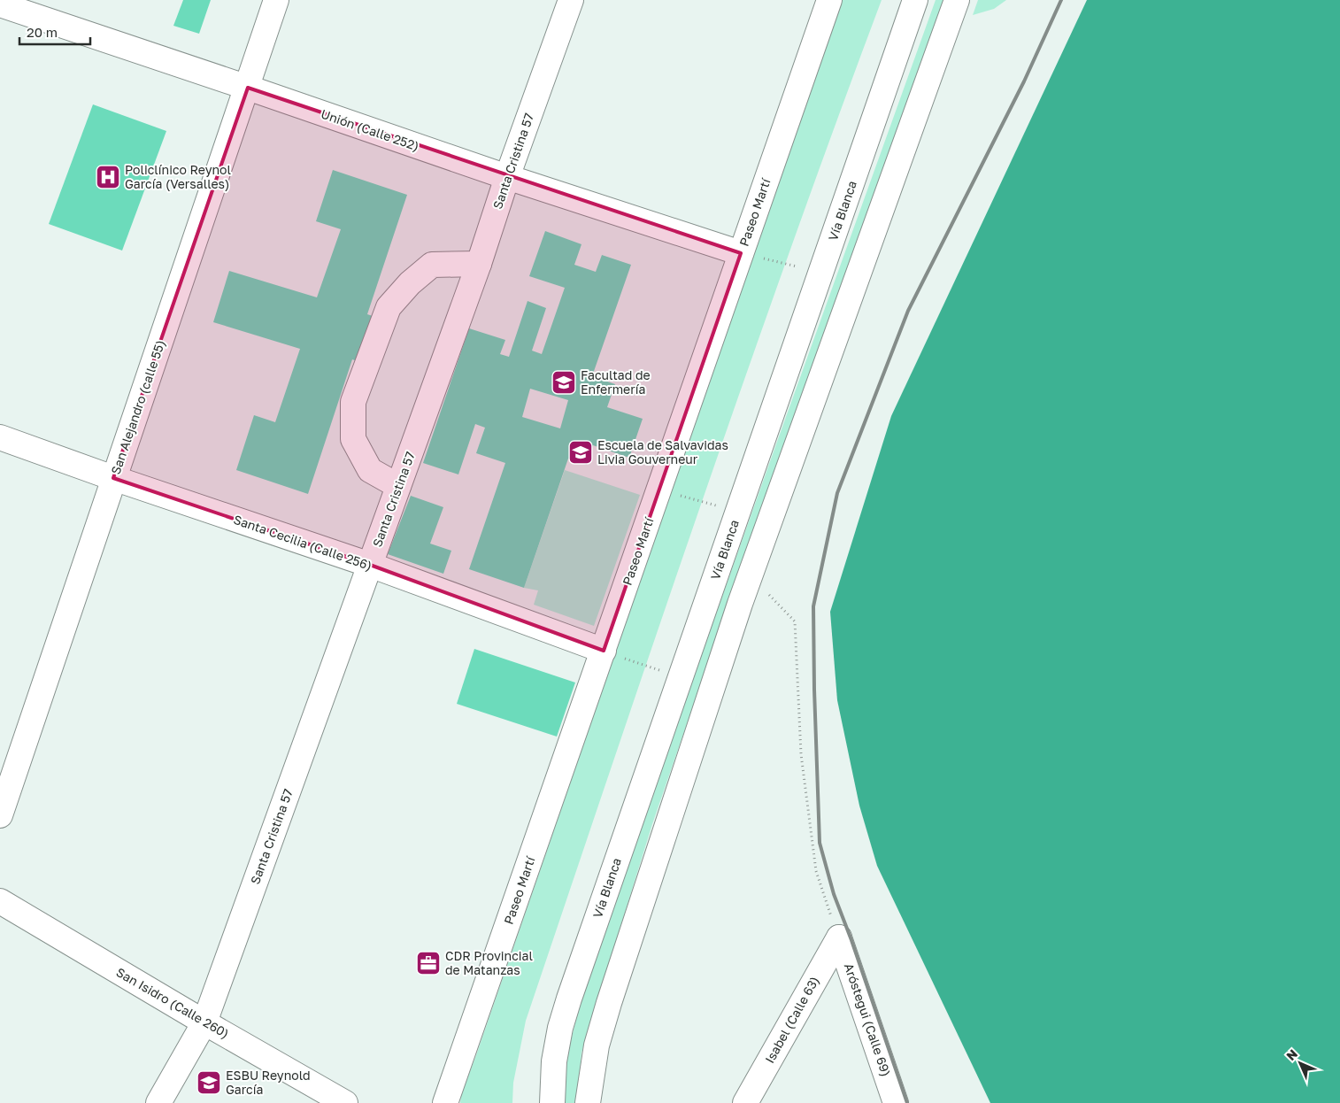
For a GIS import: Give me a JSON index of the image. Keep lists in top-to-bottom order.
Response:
{
  "streets": {
    "main road": [
      "Unión (Calle 252)",
      "Santa Cristina 57",
      "Vía Blanca",
      "Paseo Martí",
      "San Alejandro (calle 55)",
      "Santa Cecilia (Calle 256)",
      "San Isidro (Calle 260)",
      "Isabel (Calle 63)",
      "Aróstegui (Calle 69)"
    ]
  },
  "crossings": [
    ["Unión (Calle 252)", "Santa Cristina 57"],
    ["Unión (Calle 252)", "Paseo Martí"],
    ["Unión (Calle 252)", "San Alejandro (calle 55)"],
    ["Santa Cristina 57", "Santa Cecilia (Calle 256)"],
    ["Santa Cristina 57", "San Isidro (Calle 260)"],
    ["Paseo Martí", "Santa Cecilia (Calle 256)"],
    ["San Alejandro (calle 55)", "Santa Cecilia (Calle 256)"],
    ["Isabel (Calle 63)", "Aróstegui (Calle 69)"]
  ],
  "places": {
    "hospital": ["Policlínico Reynol García (Versalles)"],
    "school or university": ["Facultad de Enfermería", "Escuela de Salvavidas Livia Gouverneur", "ESBU Reynold García"],
    "office": ["CDR Provincial de Matanzas"]
  },
  "scale_bar": "20 m",
  "north": "top left"
}
